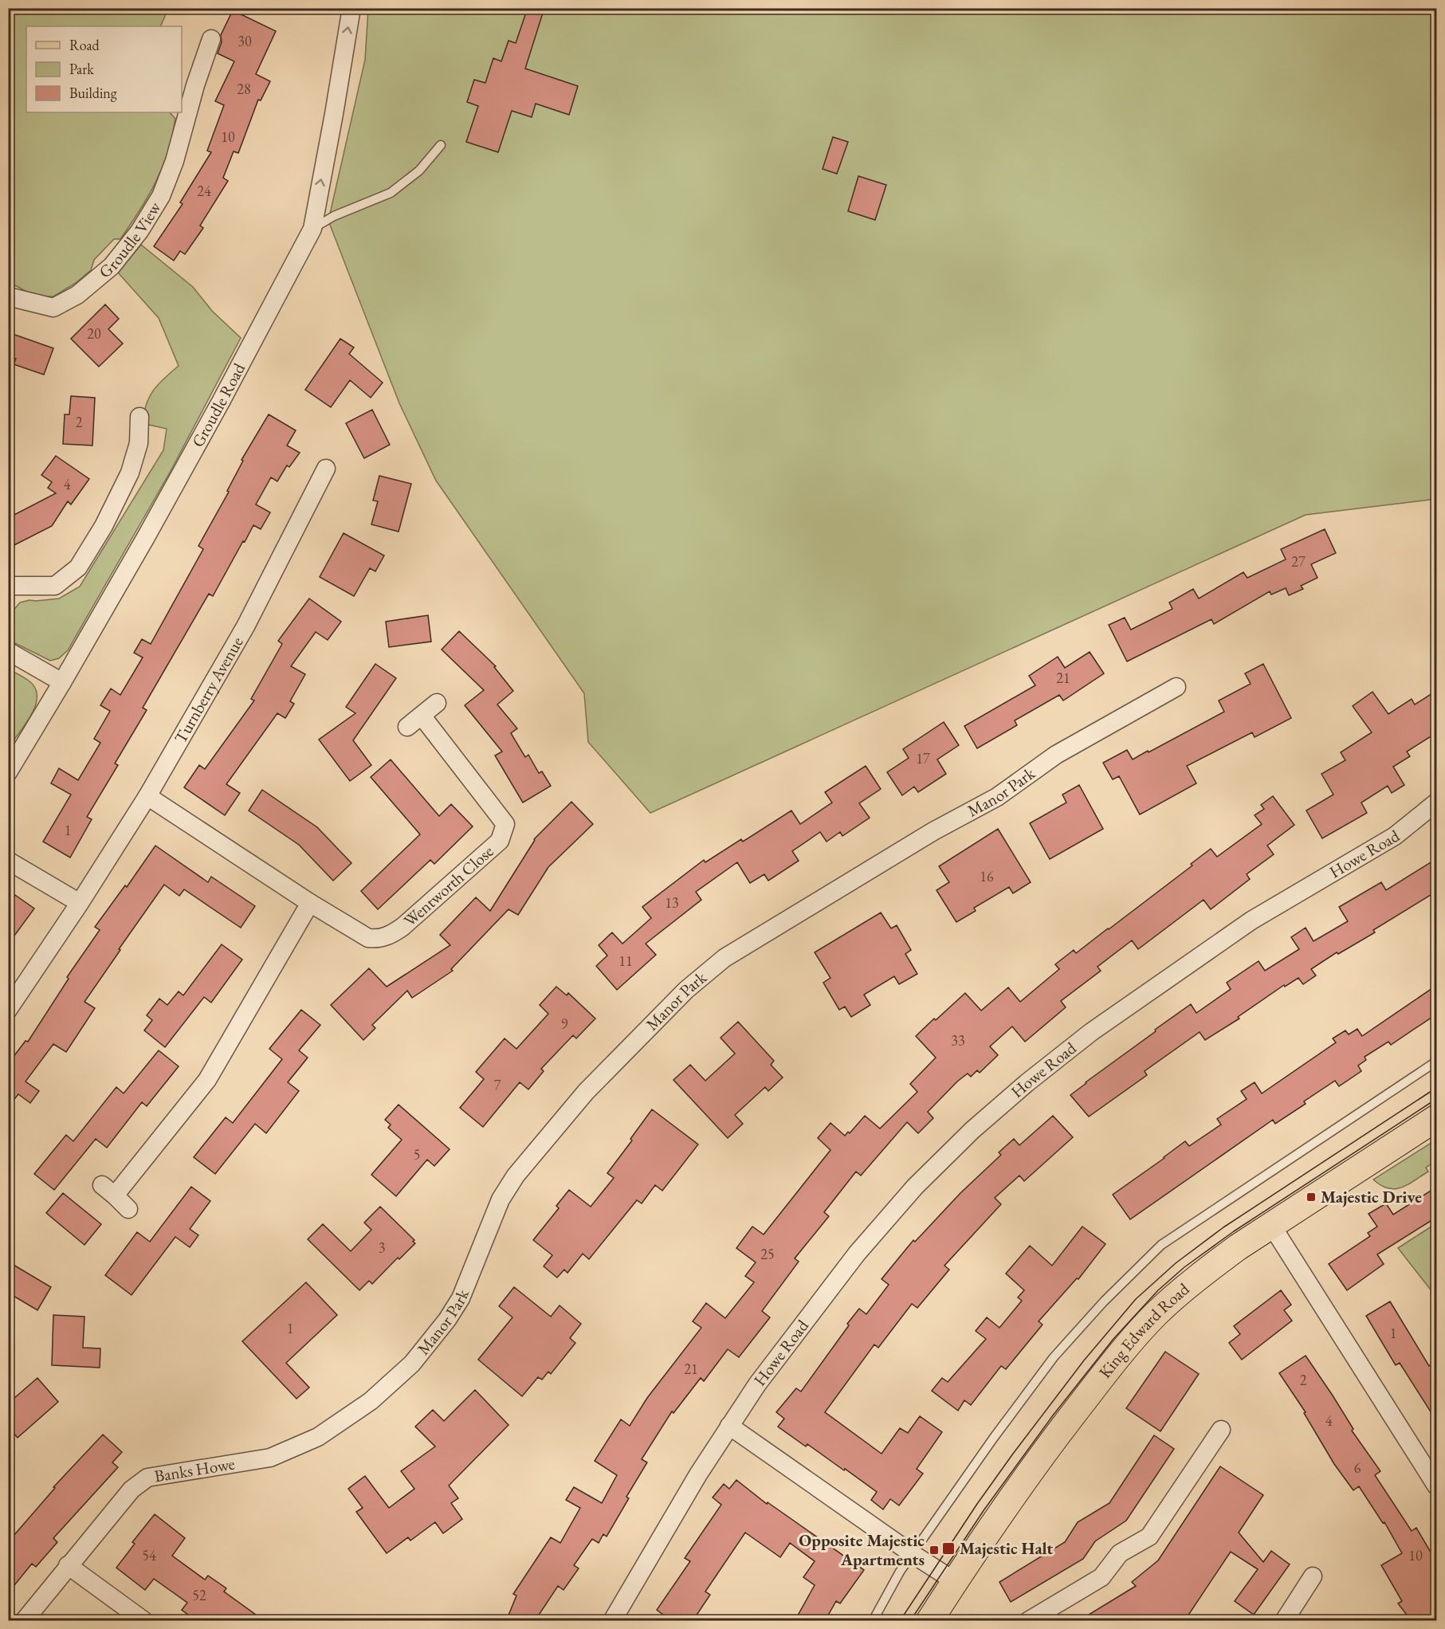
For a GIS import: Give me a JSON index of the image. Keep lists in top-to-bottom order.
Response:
{
  "streets": {
    "main road": ["King Edward Road"],
    "street": [
      "Groudle View",
      "Groudle Road",
      "Turnberry Avenue",
      "Manor Park",
      "Howe Road",
      "Wentworth Close",
      "Banks Howe"
    ]
  },
  "crossings": [
    ["Turnberry Avenue", "Wentworth Close"],
    ["Manor Park", "Banks Howe"]
  ],
  "places": {
    "transit": ["Majestic Drive", "Majestic Halt", "Opposite Majestic Apartments"]
  },
  "house_numbers": [
    "30",
    "28",
    "10",
    "24",
    "20",
    "2",
    "4",
    "27",
    "21",
    "17",
    "1",
    "16",
    "13",
    "11",
    "9",
    "33",
    "7",
    "5",
    "3",
    "25",
    "1",
    "1",
    "21",
    "2",
    "4",
    "6",
    "54",
    "10",
    "52"
  ],
  "legend": ["Road", "Park", "Building"]
}
